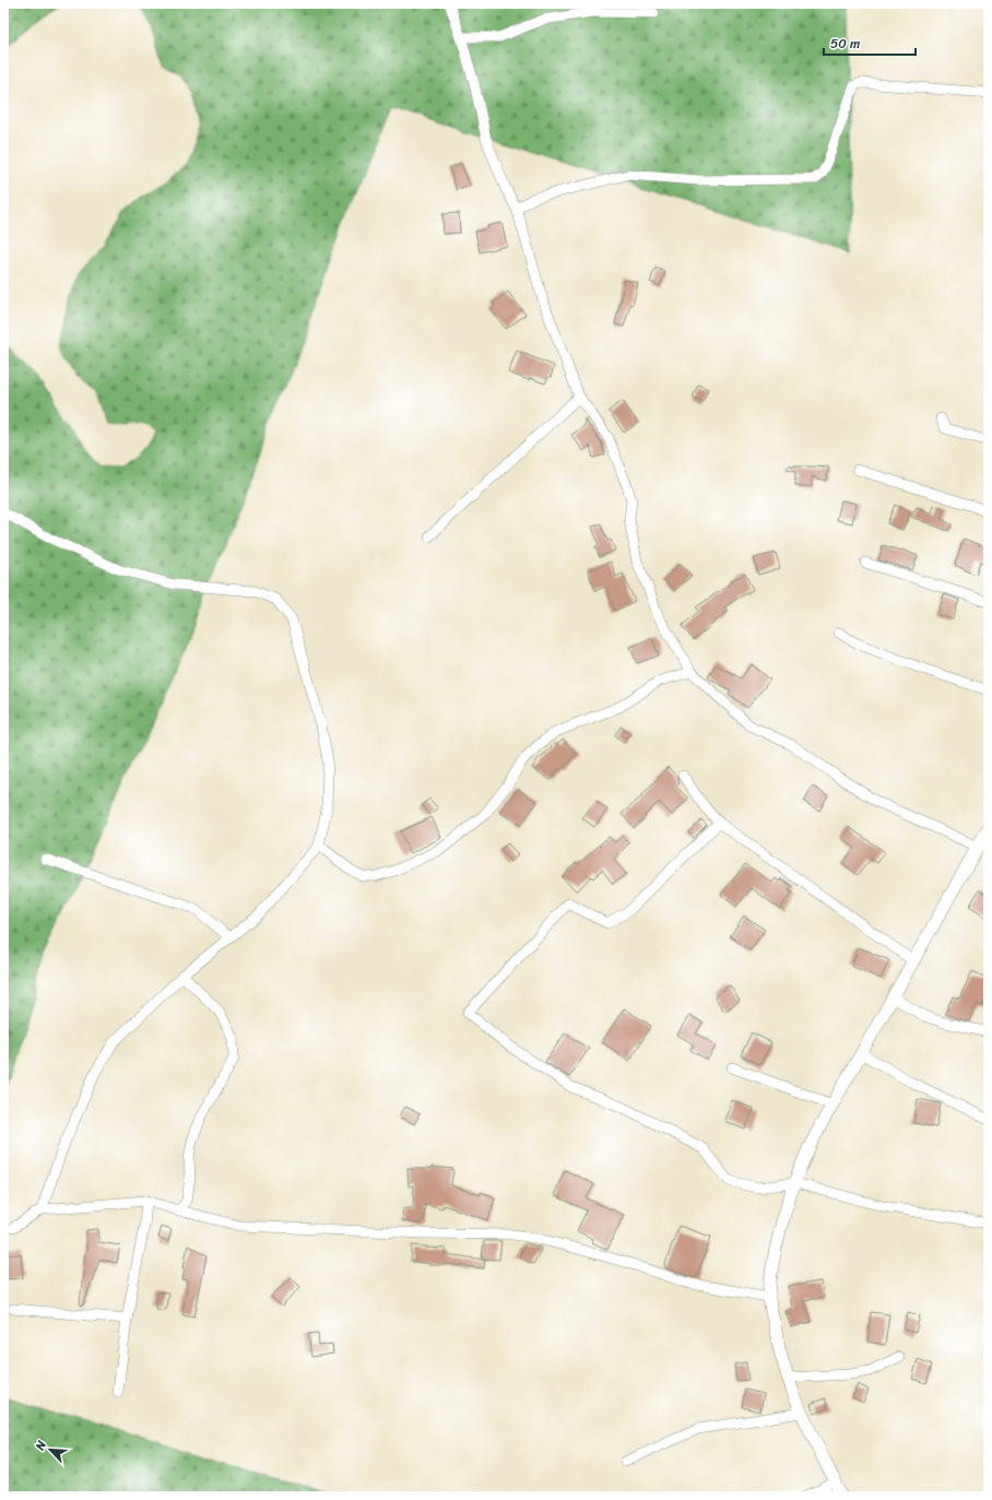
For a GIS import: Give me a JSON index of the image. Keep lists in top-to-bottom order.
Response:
{
  "scale_bar": "50 m",
  "north": "top left"
}
